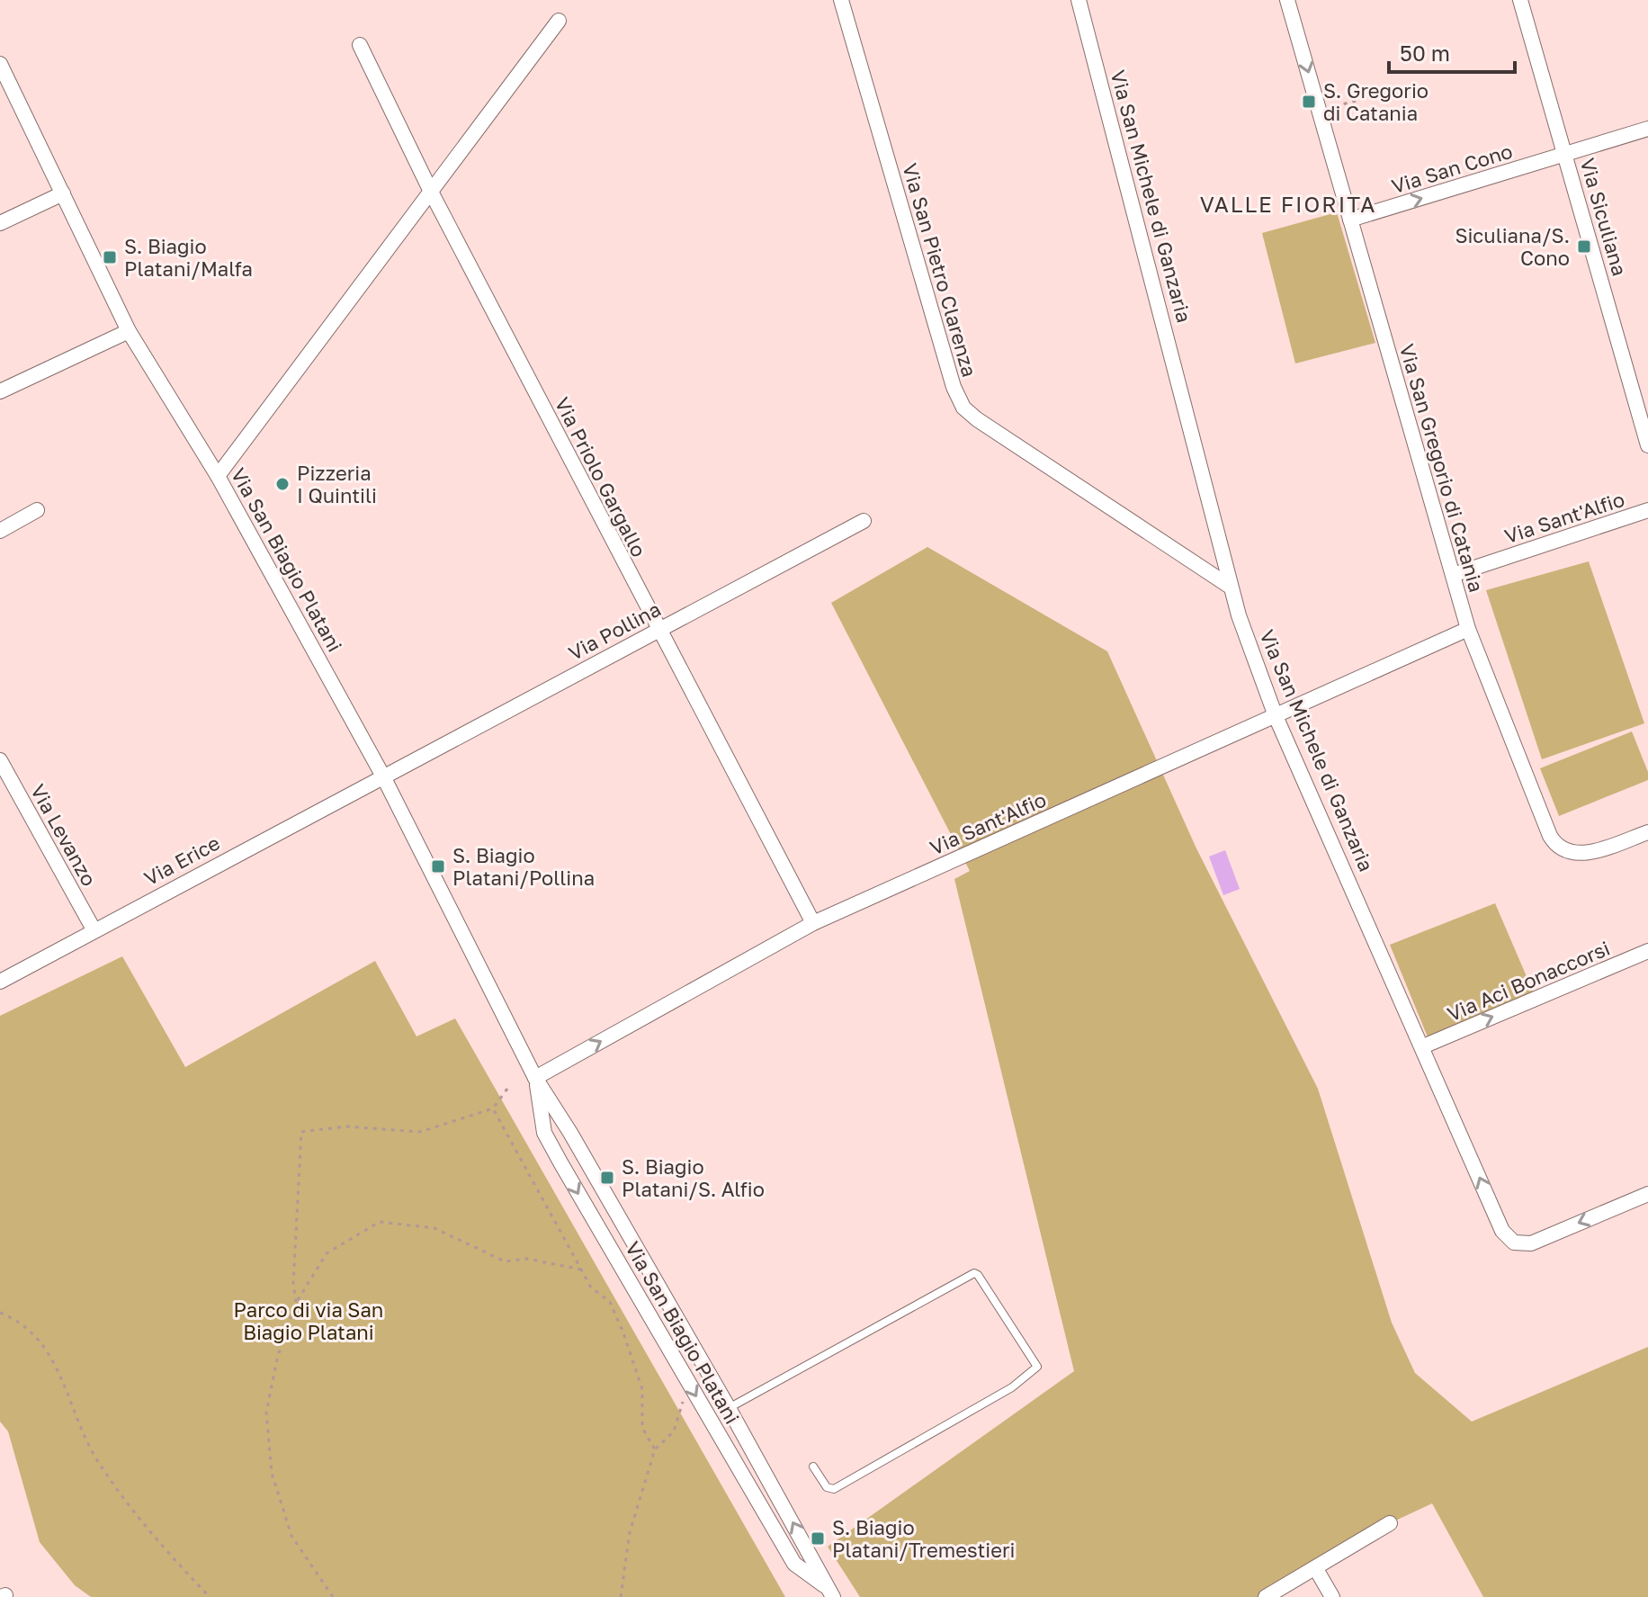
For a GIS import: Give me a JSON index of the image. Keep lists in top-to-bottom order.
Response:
{
  "streets": {
    "street": [
      "Via San Cono",
      "Via San Michele di Ganzaria",
      "Via Siculiana",
      "Via San Pietro Clarenza",
      "Via San Gregorio di Catania",
      "Via Priolo Gargallo",
      "Via Sant'Alfio",
      "Via San Biagio Platani",
      "Via Pollina",
      "Via Levanzo",
      "Via Erice",
      "Via Aci Bonaccorsi"
    ]
  },
  "crossings": [
    ["Via San Cono", "Via Siculiana"],
    ["Via San Cono", "Via San Gregorio di Catania"],
    ["Via San Michele di Ganzaria", "Via San Pietro Clarenza"],
    ["Via San Michele di Ganzaria", "Via Sant'Alfio"],
    ["Via San Michele di Ganzaria", "Via Aci Bonaccorsi"],
    ["Via San Gregorio di Catania", "Via Sant'Alfio"],
    ["Via Priolo Gargallo", "Via Sant'Alfio"],
    ["Via Priolo Gargallo", "Via Pollina"],
    ["Via Sant'Alfio", "Via San Biagio Platani"],
    ["Via San Biagio Platani", "Via Pollina"],
    ["Via San Biagio Platani", "Via Erice"],
    ["Via Pollina", "Via Erice"],
    ["Via Levanzo", "Via Erice"]
  ],
  "one_way": ["Via San Cono", "Via Aci Bonaccorsi"],
  "districts": ["VALLE FIORITA"],
  "parks": ["Parco di via San Biagio Platani"],
  "places": {
    "transit": [
      "S. Gregorio di Catania",
      "Siculiana/S. Cono",
      "S. Biagio Platani/Malfa",
      "S. Biagio Platani/Pollina",
      "S. Biagio Platani/S. Alfio",
      "S. Biagio Platani/Tremestieri"
    ],
    "other": ["Pizzeria I Quintili"]
  },
  "scale_bar": "50 m"
}
